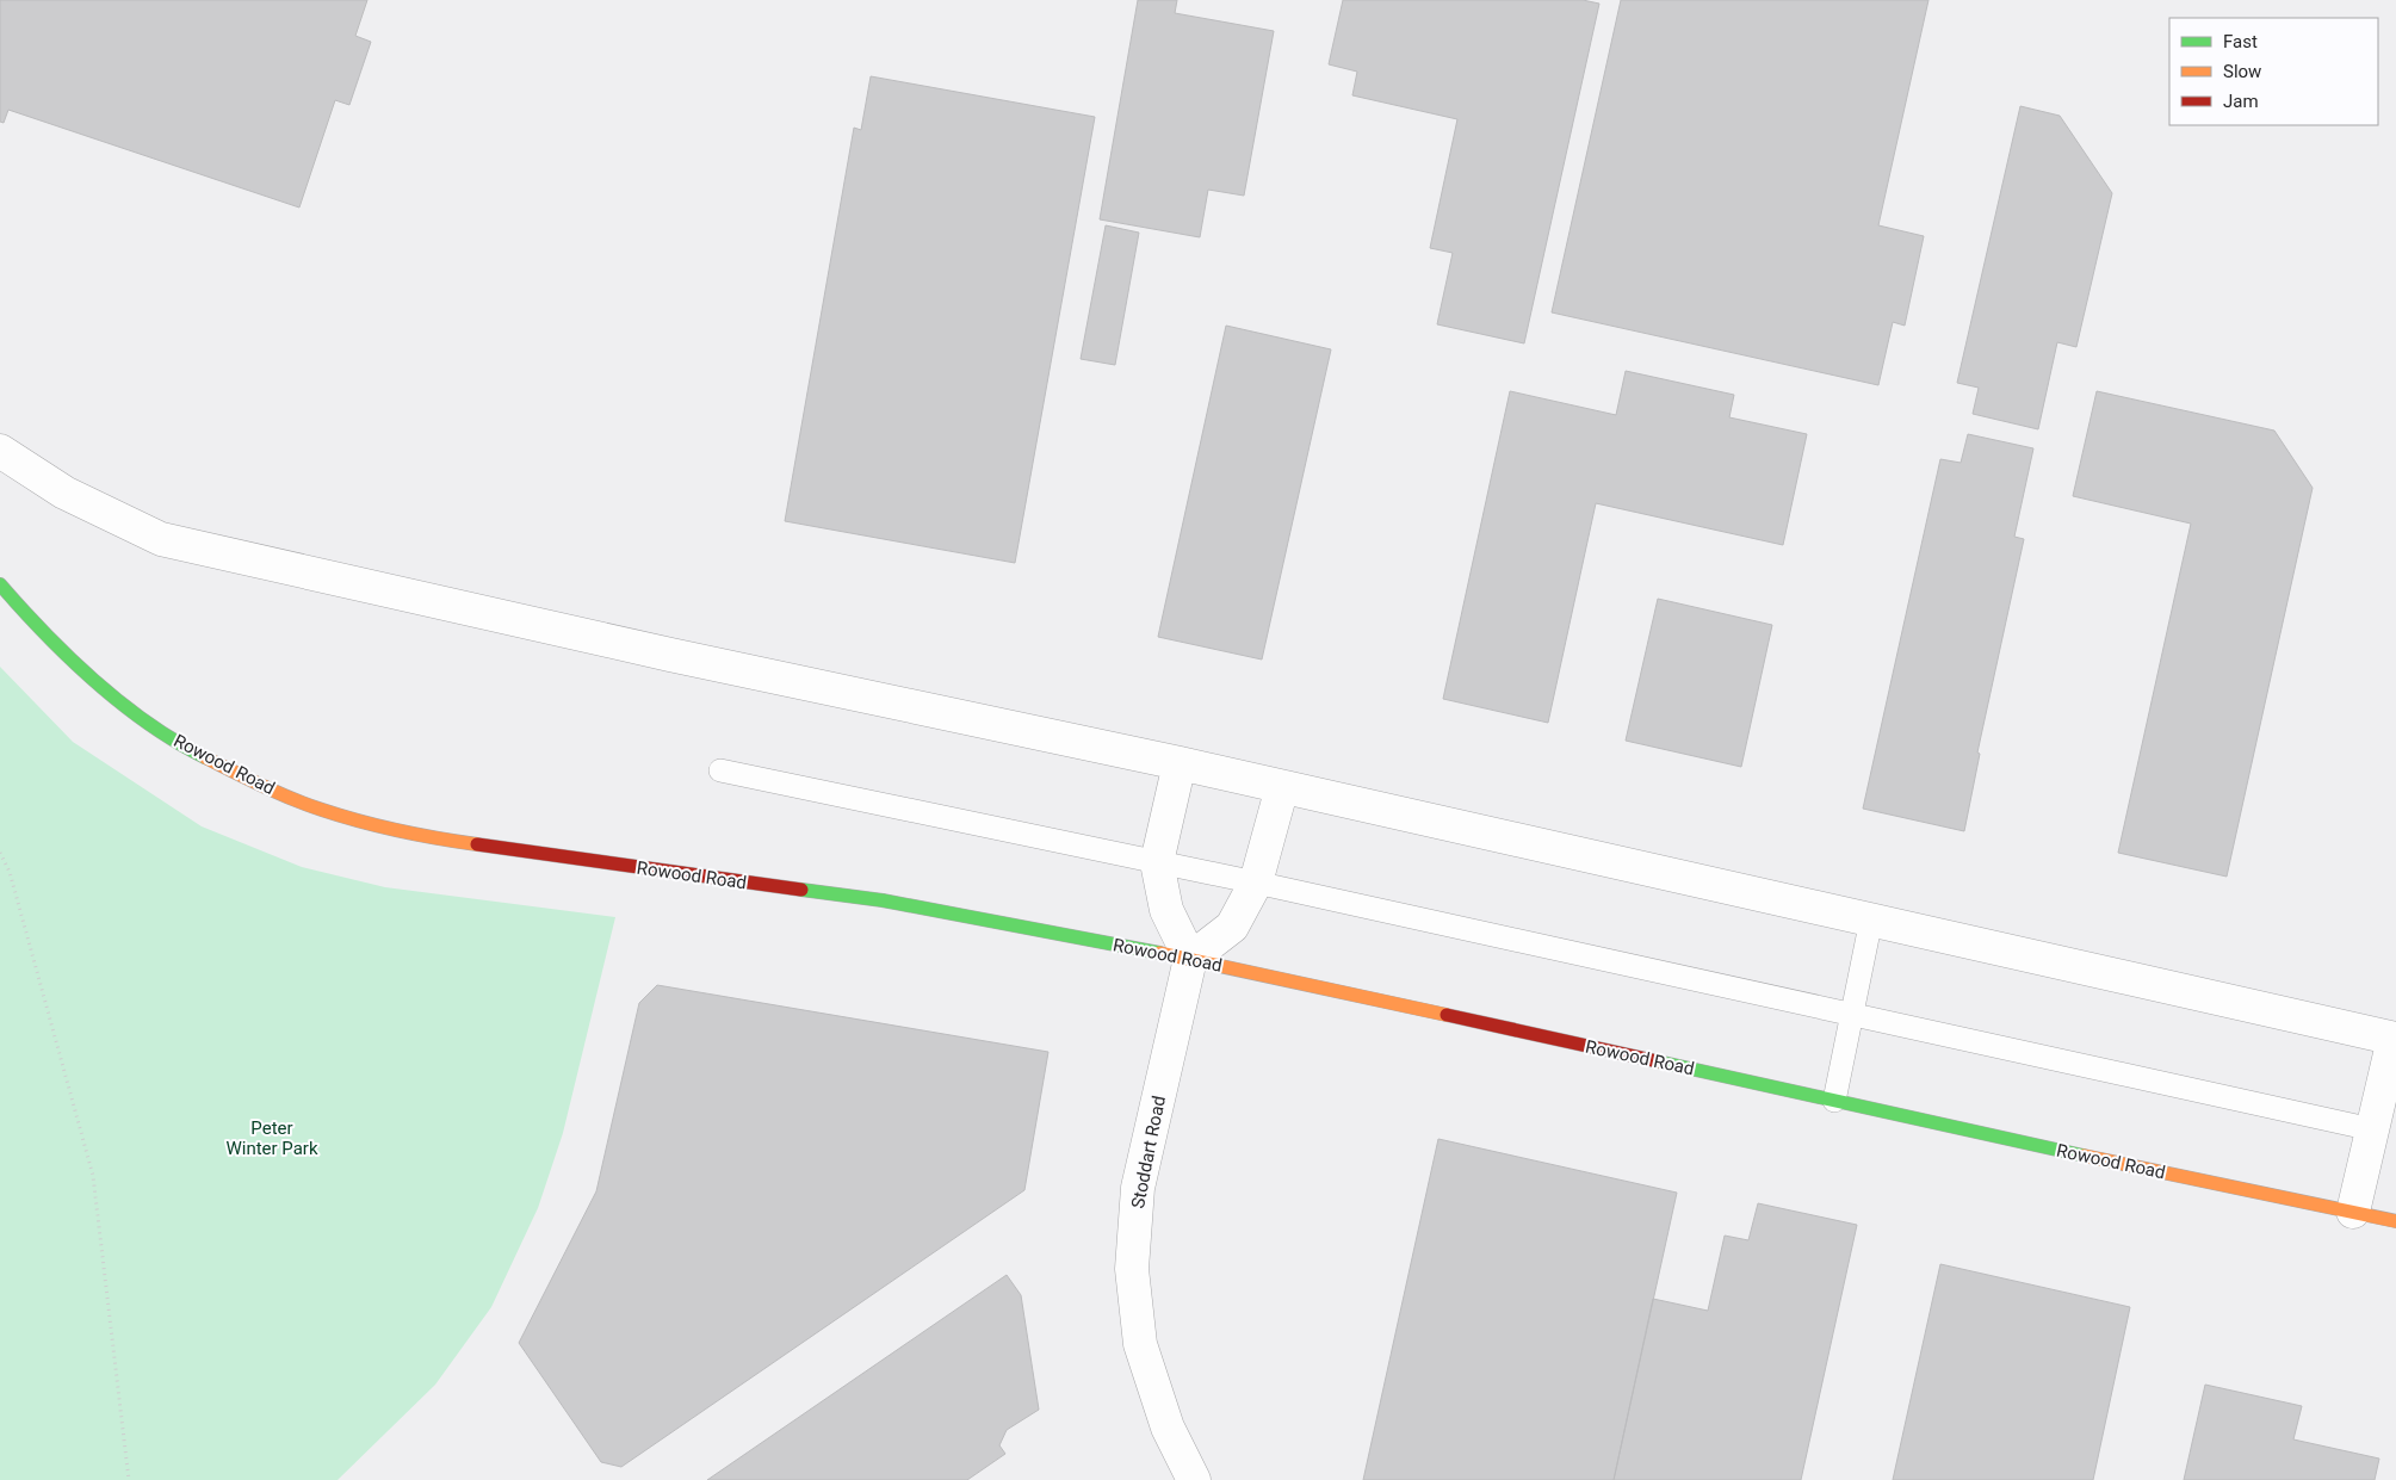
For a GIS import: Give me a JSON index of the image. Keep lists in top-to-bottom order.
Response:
{
  "streets": {
    "street": ["Rowood Road", "Stoddart Road"]
  },
  "crossings": [
    ["Rowood Road", "Stoddart Road"]
  ],
  "parks": ["Peter Winter Park"],
  "legend": ["Fast", "Slow", "Jam"]
}
